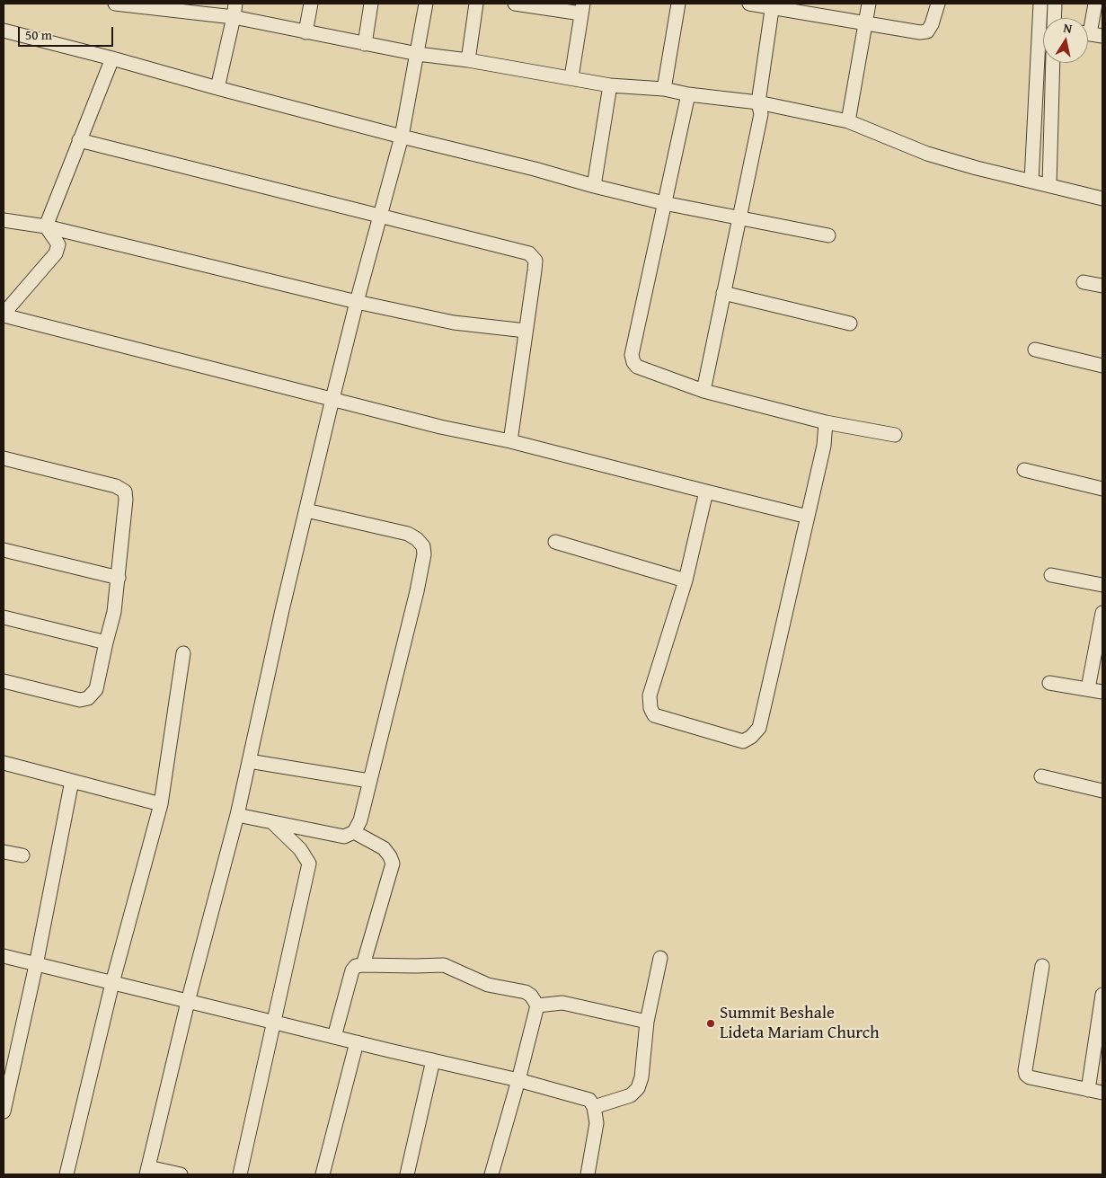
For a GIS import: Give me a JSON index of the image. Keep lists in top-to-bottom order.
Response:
{
  "places": ["Summit Beshale Lideta Mariam Church"],
  "scale_bar": "50 m",
  "north": "top"
}
